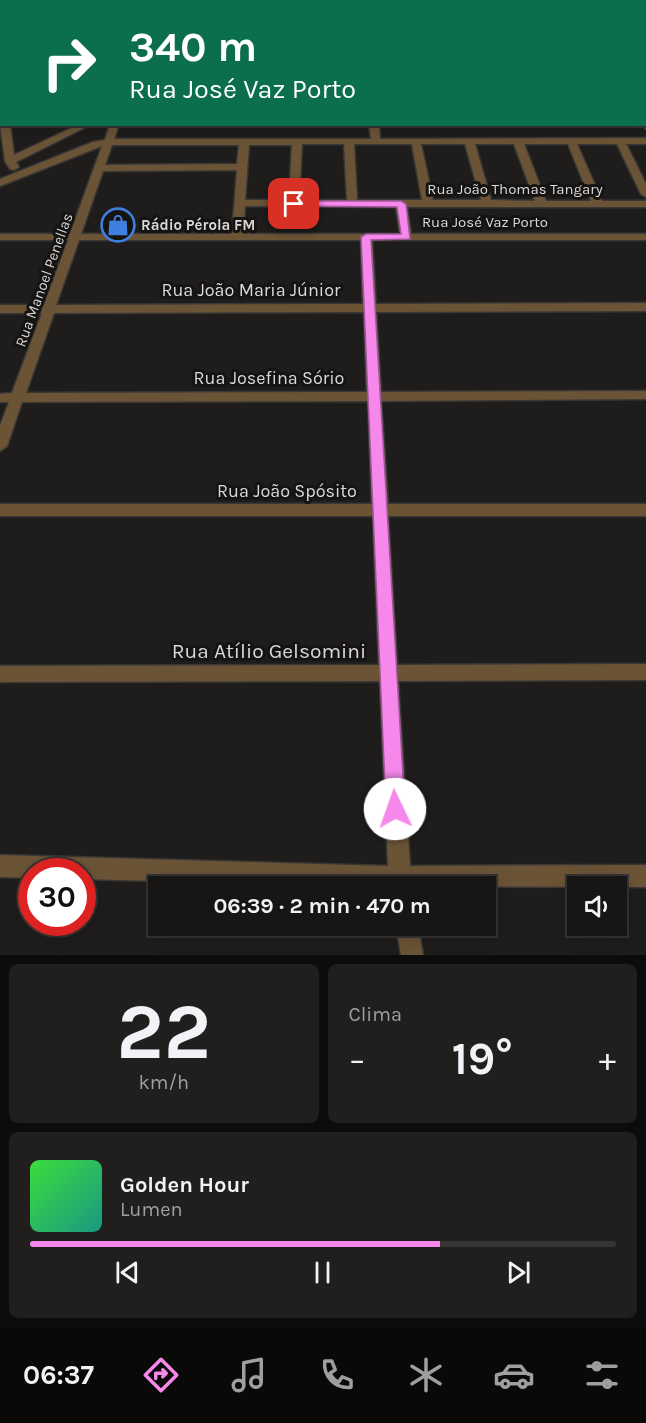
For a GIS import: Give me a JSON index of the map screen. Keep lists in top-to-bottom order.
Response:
{
  "streets": {
    "street": [
      "Rua João Thomas Tangary",
      "Rua José Vaz Porto",
      "Rua Manoel Penellas",
      "Rua João Maria Júnior",
      "Rua Josefina Sório",
      "Rua João Spósito",
      "Rua Atílio Gelsomini"
    ]
  },
  "crossings": [
    ["Rua José Vaz Porto", "Rua Manoel Penellas"],
    ["Rua Manoel Penellas", "Rua João Maria Júnior"],
    ["Rua Manoel Penellas", "Rua Josefina Sório"]
  ],
  "places": {
    "shop": ["Rádio Pérola FM"]
  },
  "page": {
    "turn": ["340 m", "Rua José Vaz Porto"],
    "limit": "30",
    "trip": "06:39 · 2 min · 470 m",
    "tile": [
      ["22", "km/h"],
      "Clima"
    ],
    "heat": ["−", "19°", "+"],
    "song": ["Golden Hour", "Lumen"],
    "tabs": "06:37"
  }
}
